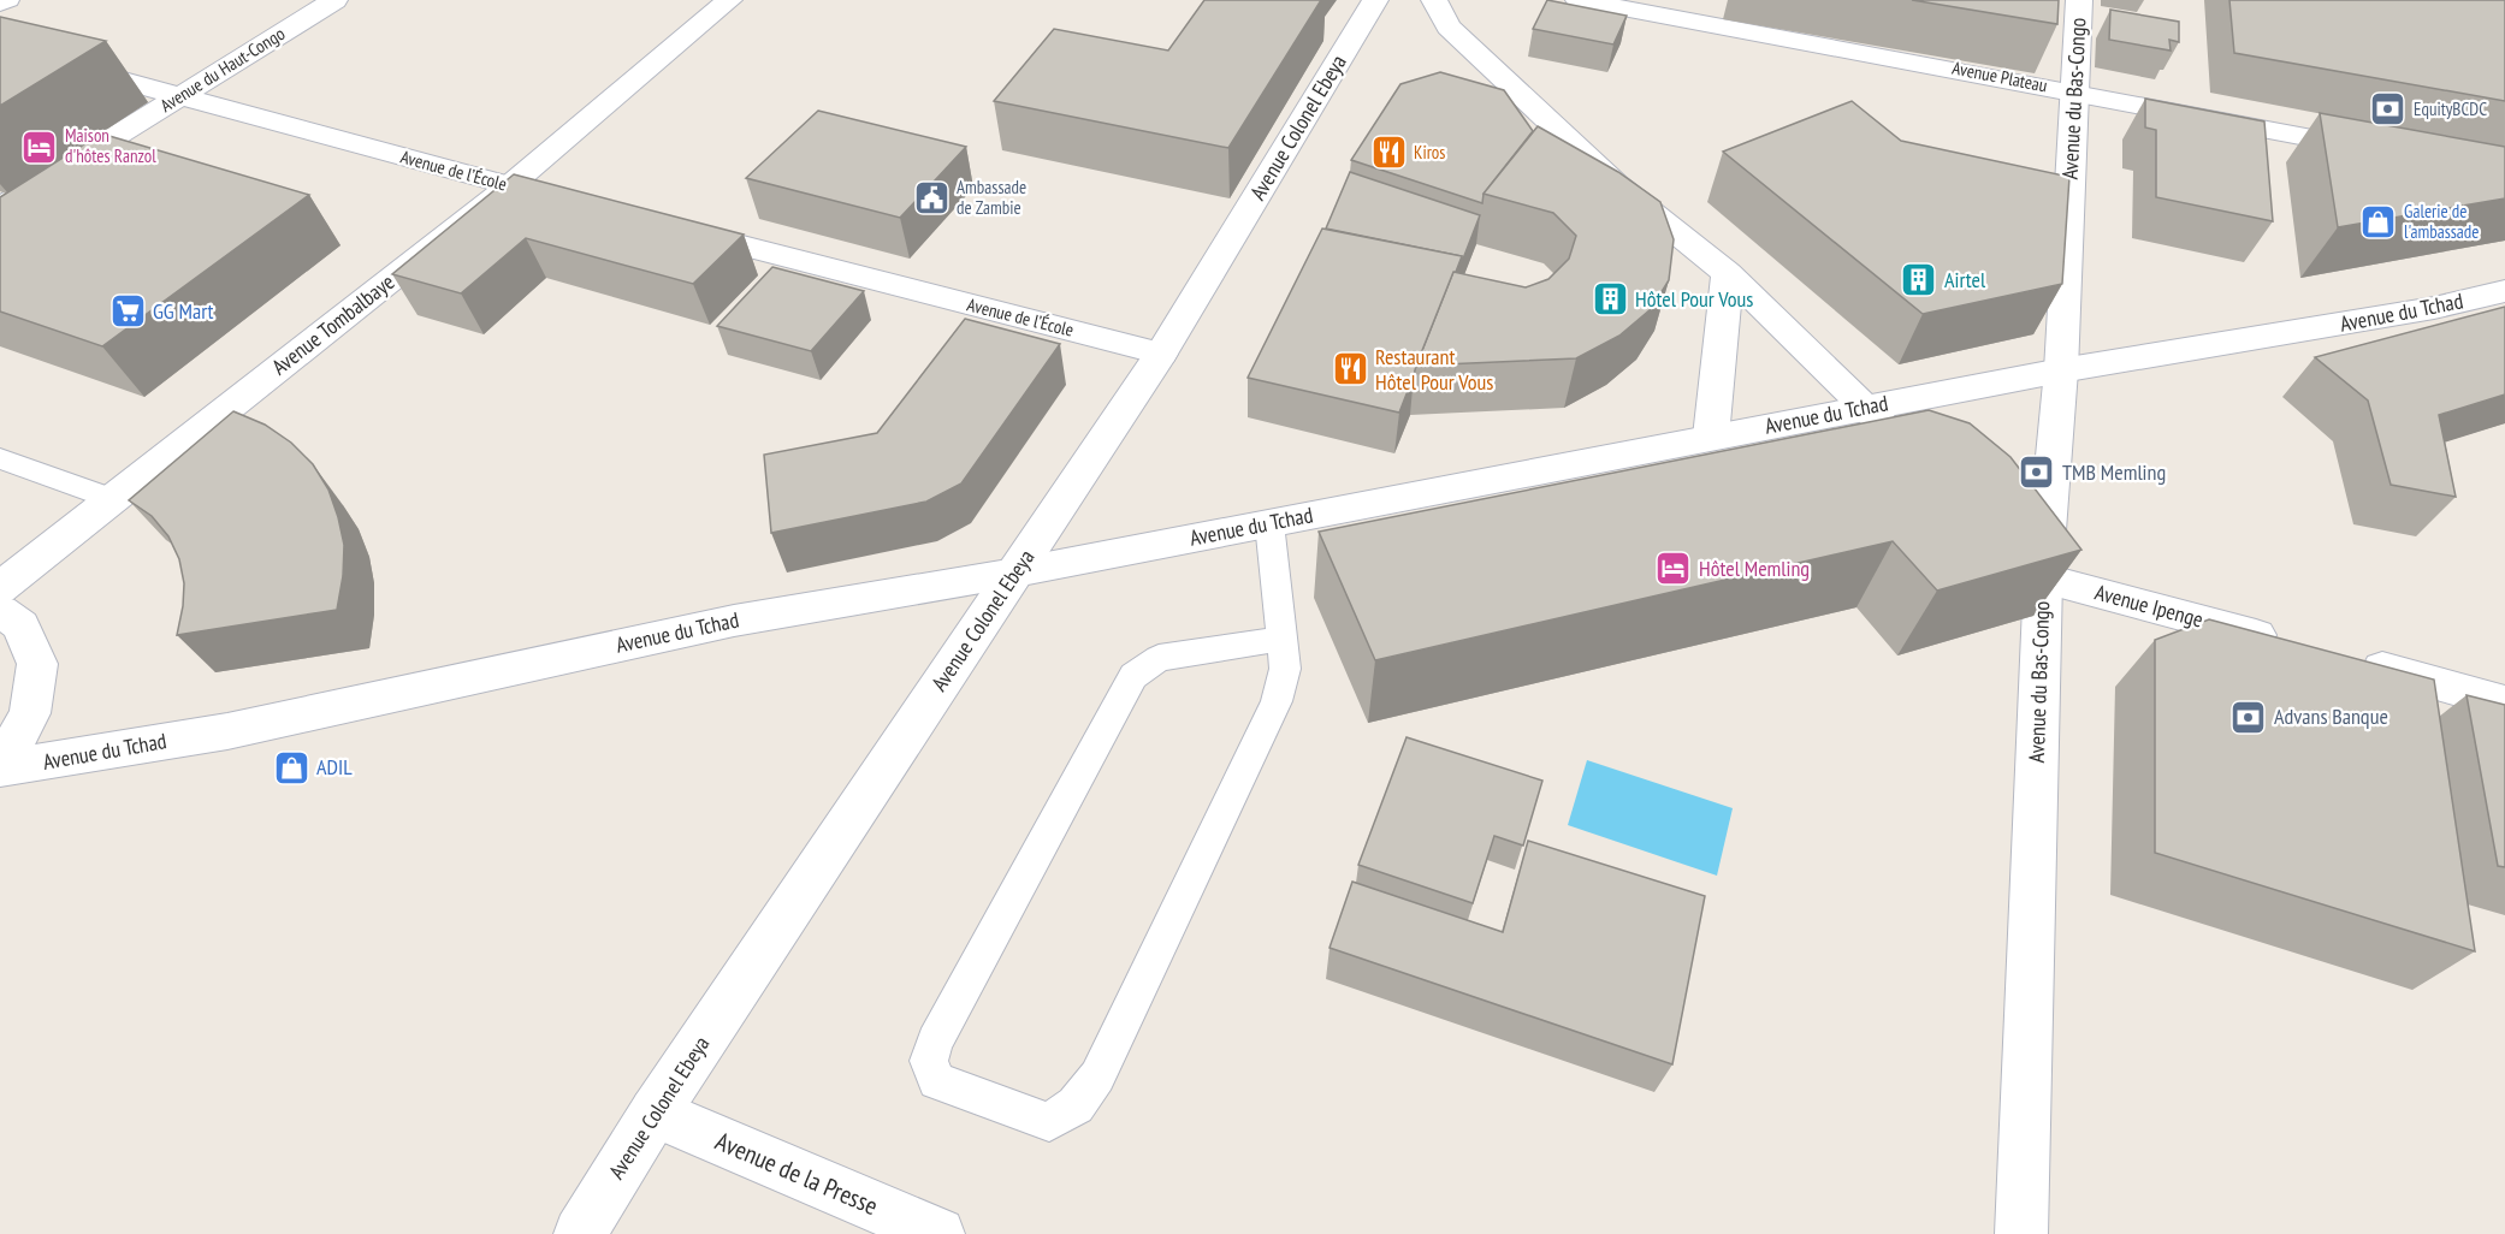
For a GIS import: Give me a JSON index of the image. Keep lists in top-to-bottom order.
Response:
{
  "streets": {
    "street": [
      "Avenue du Haut-Congo",
      "Avenue Plateau",
      "Avenue du Bas-Congo",
      "Avenue Colonel Ebeya",
      "Avenue de l’École",
      "Avenue du Tchad",
      "Avenue Tombalbaye",
      "Avenue Ipenge",
      "Avenue de la Presse"
    ]
  },
  "crossings": [
    ["Avenue du Haut-Congo", "Avenue de l’École"],
    ["Avenue Plateau", "Avenue du Bas-Congo"],
    ["Avenue du Bas-Congo", "Avenue du Tchad"],
    ["Avenue du Bas-Congo", "Avenue Ipenge"],
    ["Avenue Colonel Ebeya", "Avenue de l’École"],
    ["Avenue Colonel Ebeya", "Avenue du Tchad"],
    ["Avenue Colonel Ebeya", "Avenue de la Presse"],
    ["Avenue de l’École", "Avenue Tombalbaye"]
  ],
  "places": {
    "bank": ["EquityBCDC", "TMB Memling", "Advans Banque"],
    "hotel": ["Maison d'hôtes Ranzol", "Hôtel Memling"],
    "restaurant": ["Kiros", "Restaurant Hôtel Pour Vous"],
    "public building": ["Ambassade de Zambie"],
    "shop": ["Galerie de l'ambassade", "ADIL"],
    "building": ["Airtel", "Hôtel Pour Vous"],
    "supermarket": ["GG Mart"]
  }
}
